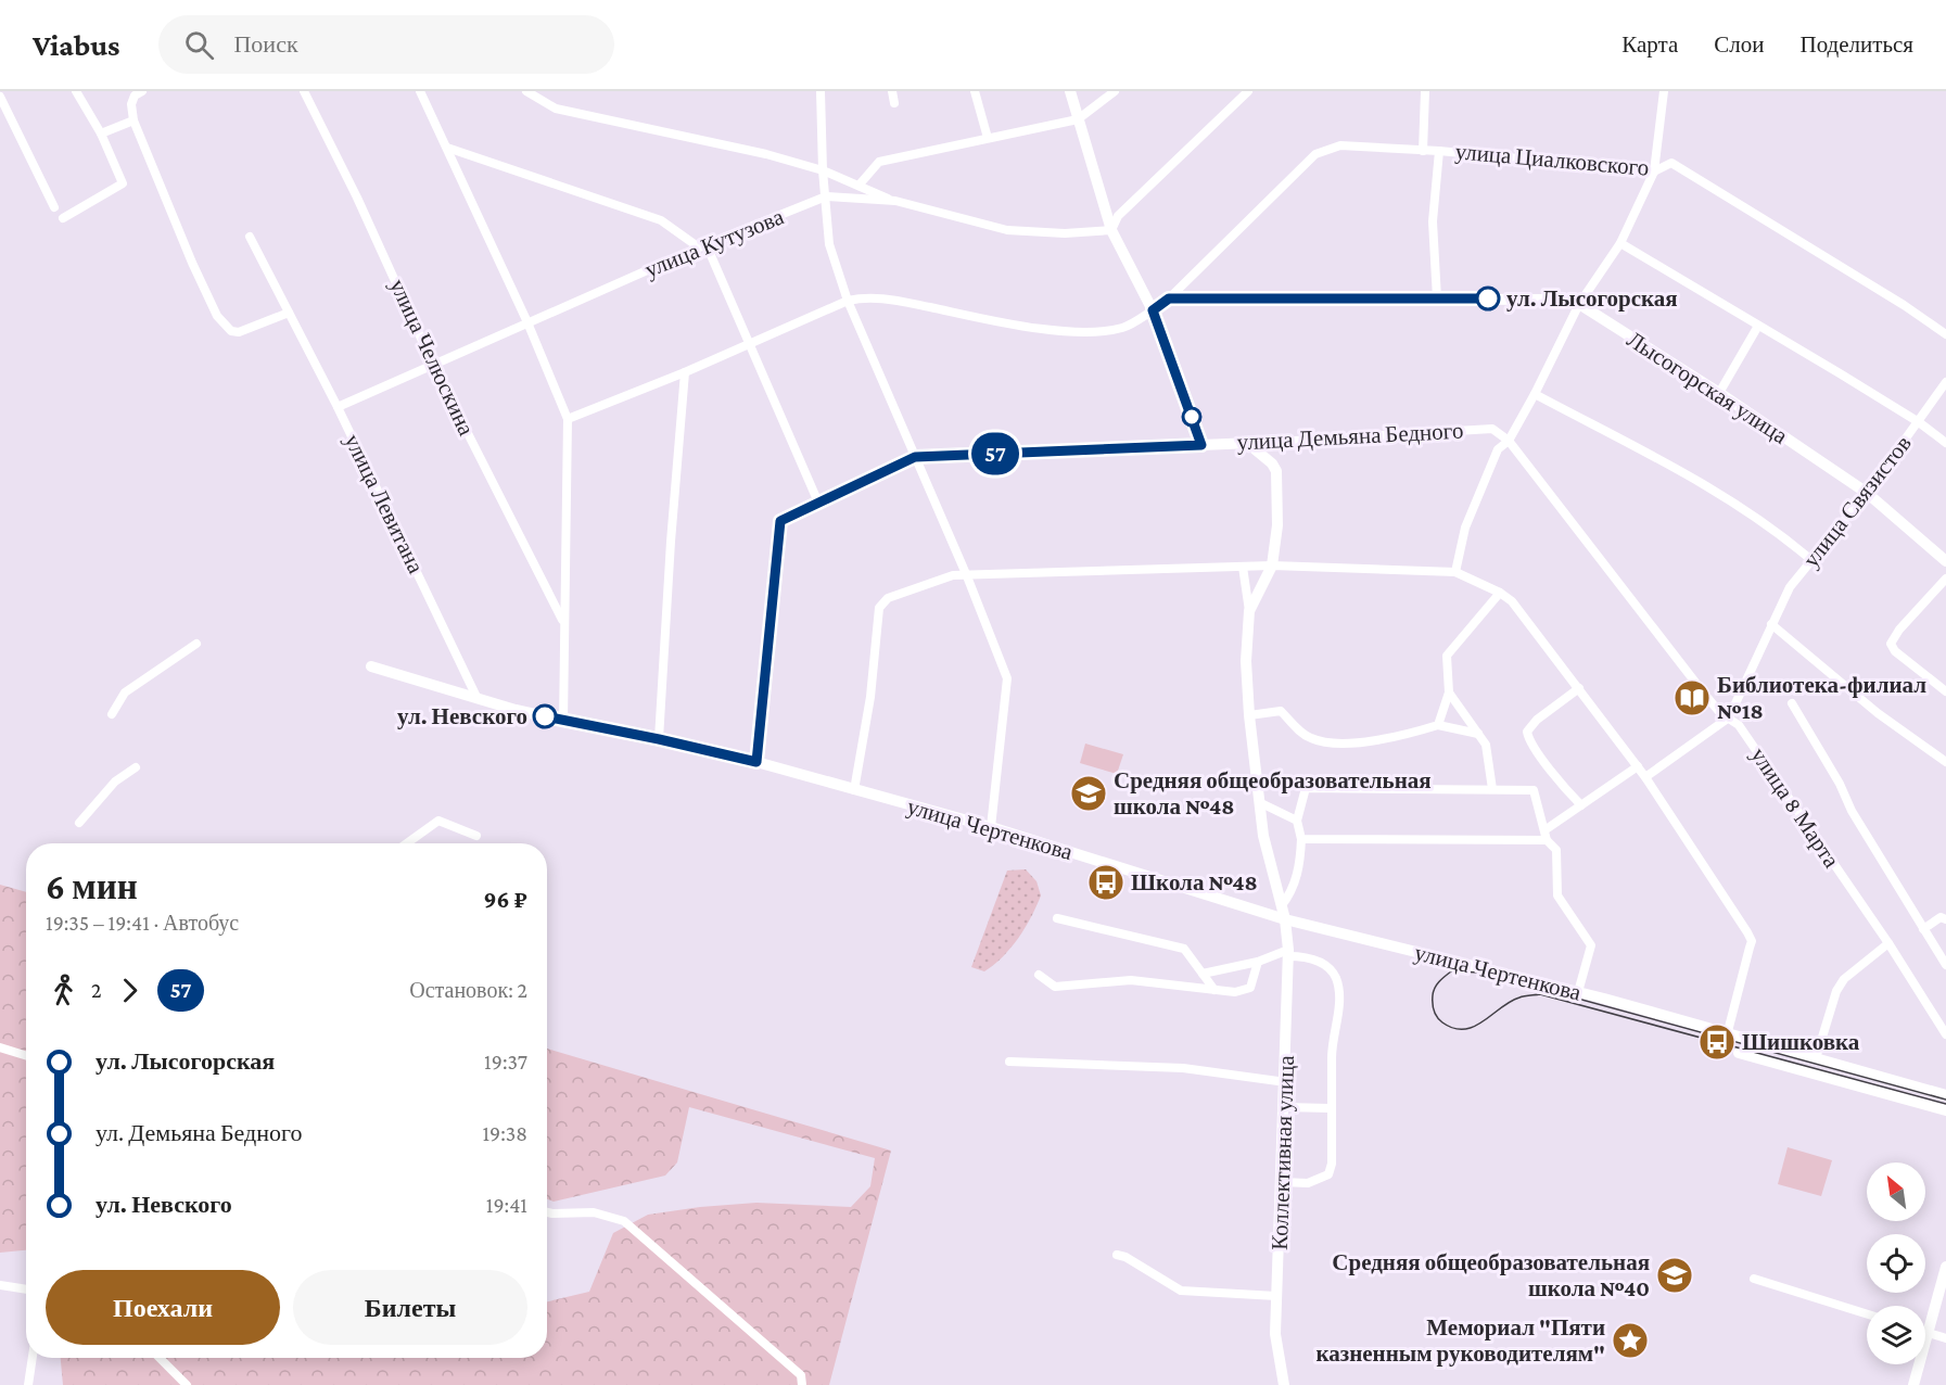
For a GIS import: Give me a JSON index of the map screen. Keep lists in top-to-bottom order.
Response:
{
  "streets": {
    "street": [
      "улица Циалковского",
      "улица Кутузова",
      "улица Челюскина",
      "Лысогорская улица",
      "улица Демьяна Бедного",
      "улица Связистов",
      "улица Левитана",
      "улица 8 Марта",
      "улица Чертенкова",
      "Коллективная улица"
    ]
  },
  "crossings": [
    ["улица Циалковского", "Лысогорская улица"],
    ["улица Кутузова", "улица Челюскина"],
    ["улица Кутузова", "улица Левитана"],
    ["Лысогорская улица", "улица Связистов"],
    ["улица Демьяна Бедного", "улица 8 Марта"],
    ["улица Демьяна Бедного", "улица Чертенкова"],
    ["улица Связистов", "улица 8 Марта"],
    ["улица Левитана", "улица Чертенкова"],
    ["улица Чертенкова", "Коллективная улица"]
  ],
  "places": {
    "other": ["ул. Лысогорская", "ул. Невского"],
    "library": ["Библиотека-филиал №18"],
    "school or university": ["Средняя общеобразовательная школа №48", "Средняя общеобразовательная школа №40"],
    "bus stop": ["Школа №48", "Шишковка"],
    "place": ["Мемориал \"Пяти казненным руководителям\""]
  },
  "lines": ["bus line 57"],
  "north": "top left",
  "page": {
    "header": "Viabus",
    "search": "Поиск",
    "nav": ["Карта", "Слои", "Поделиться"],
    "on_map": "57",
    "heading": ["6 мин", "19:35 – 19:41 · Автобус", "96 ₽"],
    "legs": ["2", "57", "Остановок: 2"],
    "list": [
      {
        "name": "ул. Лысогорская",
        "value": "19:37"
      },
      {
        "name": "ул. Демьяна Бедного",
        "value": "19:38"
      },
      {
        "name": "ул. Невского",
        "value": "19:41"
      }
    ],
    "buttons": ["Поехали", "Билеты"]
  }
}
